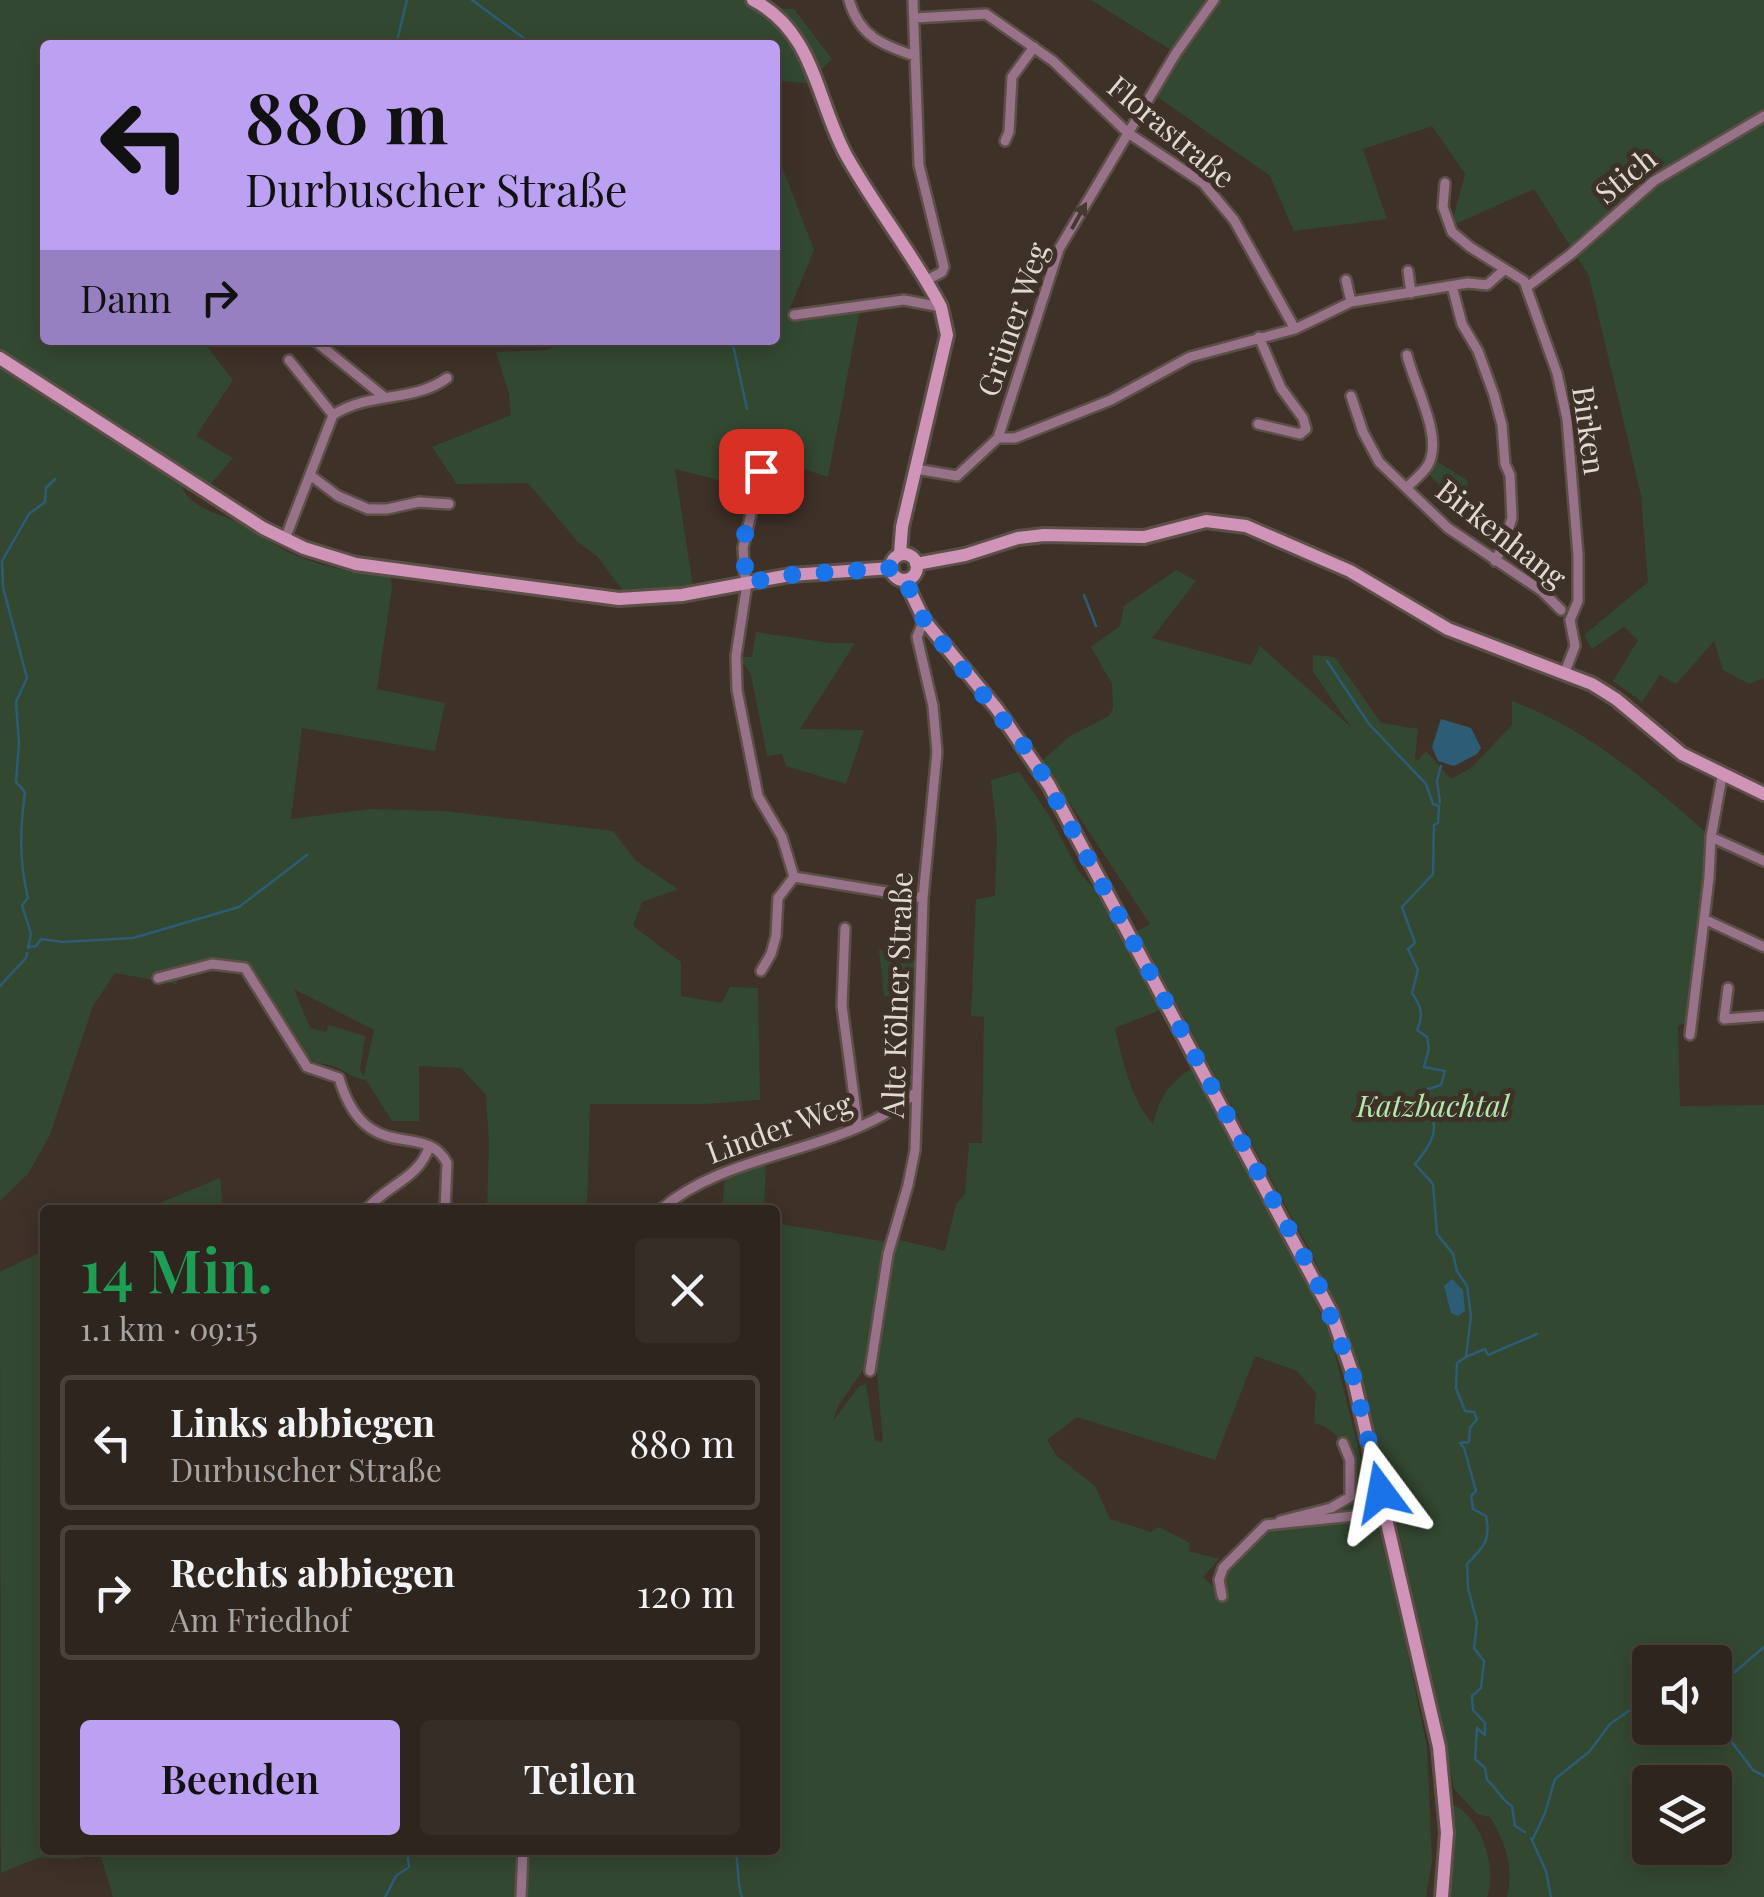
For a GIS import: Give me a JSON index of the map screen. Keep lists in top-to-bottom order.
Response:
{
  "streets": {
    "street": [
      "Florastraße",
      "Stich",
      "Grüner Weg",
      "Birken",
      "Birkenhang",
      "Alte Kölner Straße",
      "Linder Weg"
    ]
  },
  "crossings": [
    ["Florastraße", "Grüner Weg"],
    ["Stich", "Birken"],
    ["Birken", "Birkenhang"],
    ["Alte Kölner Straße", "Linder Weg"]
  ],
  "one_way": ["Grüner Weg"],
  "parks": ["Katzbachtal"],
  "page": {
    "turn": ["880 m", "Durbuscher Straße"],
    "then": "Dann",
    "heading": ["14 Min.", "1.1 km · 09:15"],
    "list": [
      {
        "name": "Links abbiegen",
        "note": "Durbuscher Straße",
        "value": "880 m"
      },
      {
        "name": "Rechts abbiegen",
        "note": "Am Friedhof",
        "value": "120 m"
      }
    ],
    "buttons": ["Beenden", "Teilen"]
  }
}
